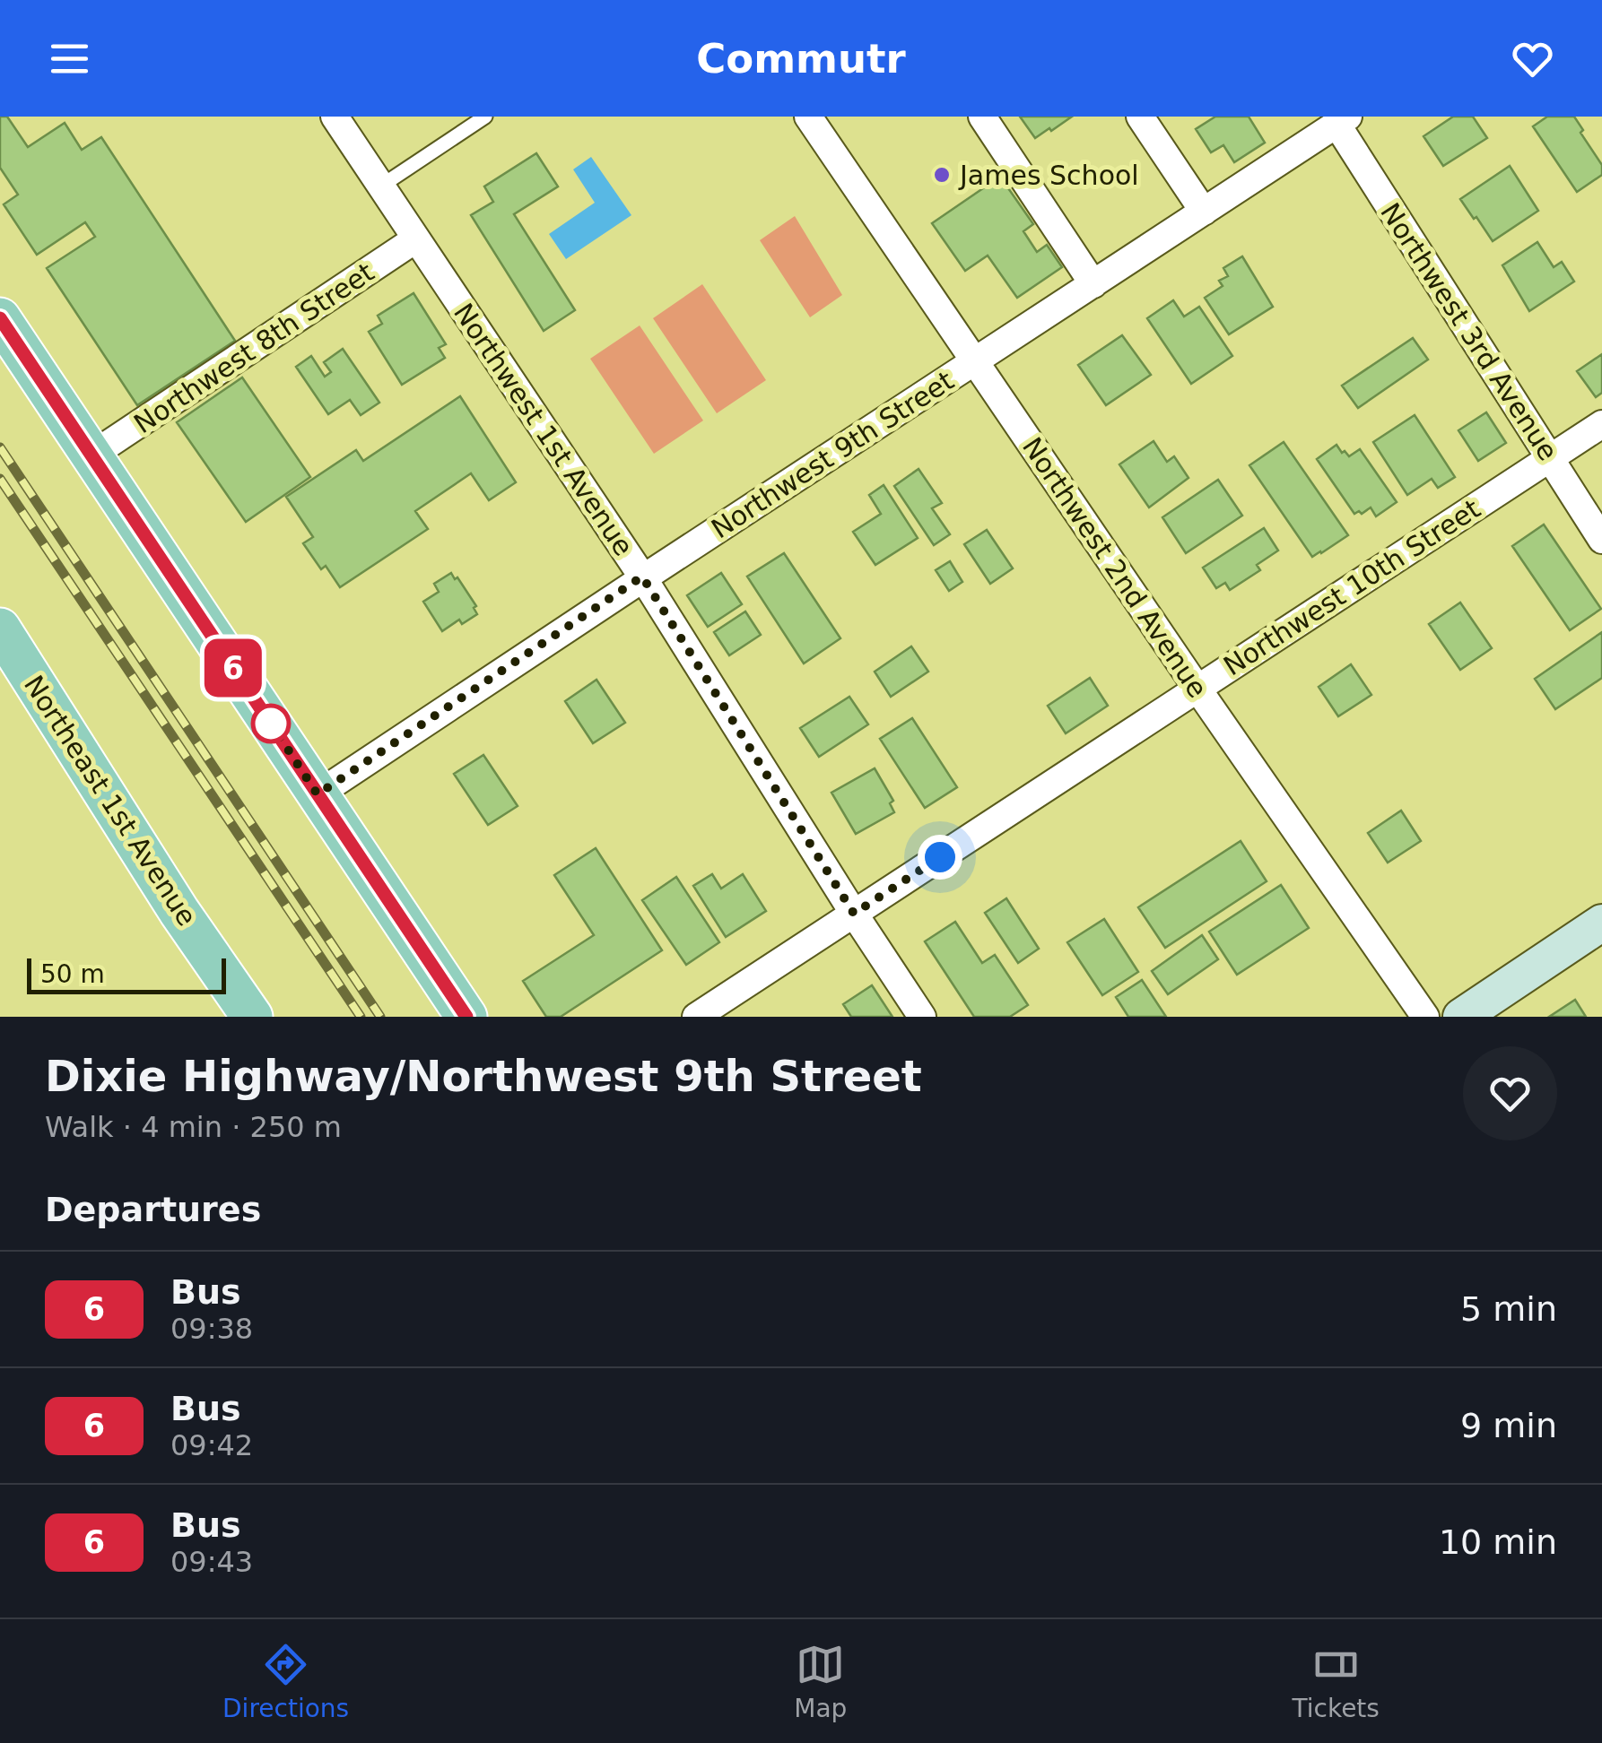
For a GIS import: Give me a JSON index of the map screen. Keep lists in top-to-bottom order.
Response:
{
  "streets": {
    "main road": ["Northeast 1st Avenue"],
    "street": [
      "Northwest 3rd Avenue",
      "Northwest 8th Street",
      "Northwest 1st Avenue",
      "Northwest 9th Street",
      "Northwest 2nd Avenue",
      "Northwest 10th Street"
    ]
  },
  "crossings": [
    ["Northwest 3rd Avenue", "Northwest 9th Street"],
    ["Northwest 3rd Avenue", "Northwest 10th Street"],
    ["Northwest 8th Street", "Northwest 1st Avenue"],
    ["Northwest 1st Avenue", "Northwest 9th Street"],
    ["Northwest 1st Avenue", "Northwest 10th Street"],
    ["Northwest 9th Street", "Northwest 2nd Avenue"],
    ["Northwest 2nd Avenue", "Northwest 10th Street"]
  ],
  "places": ["James School"],
  "lines": ["bus line 6"],
  "scale_bar": "50 m",
  "page": {
    "header": "Commutr",
    "on_map": "6",
    "scale": "50 m",
    "heading": [
      ["Dixie Highway/Northwest 9th Street", "Walk · 4 min · 250 m"],
      "Departures"
    ],
    "list": [
      {
        "mark": "6",
        "name": "Bus",
        "note": "09:38",
        "value": "5 min"
      },
      {
        "mark": "6",
        "name": "Bus",
        "note": "09:42",
        "value": "9 min"
      },
      {
        "mark": "6",
        "name": "Bus",
        "note": "09:43",
        "value": "10 min"
      }
    ],
    "tabs": ["Directions", "Map", "Tickets"]
  }
}
